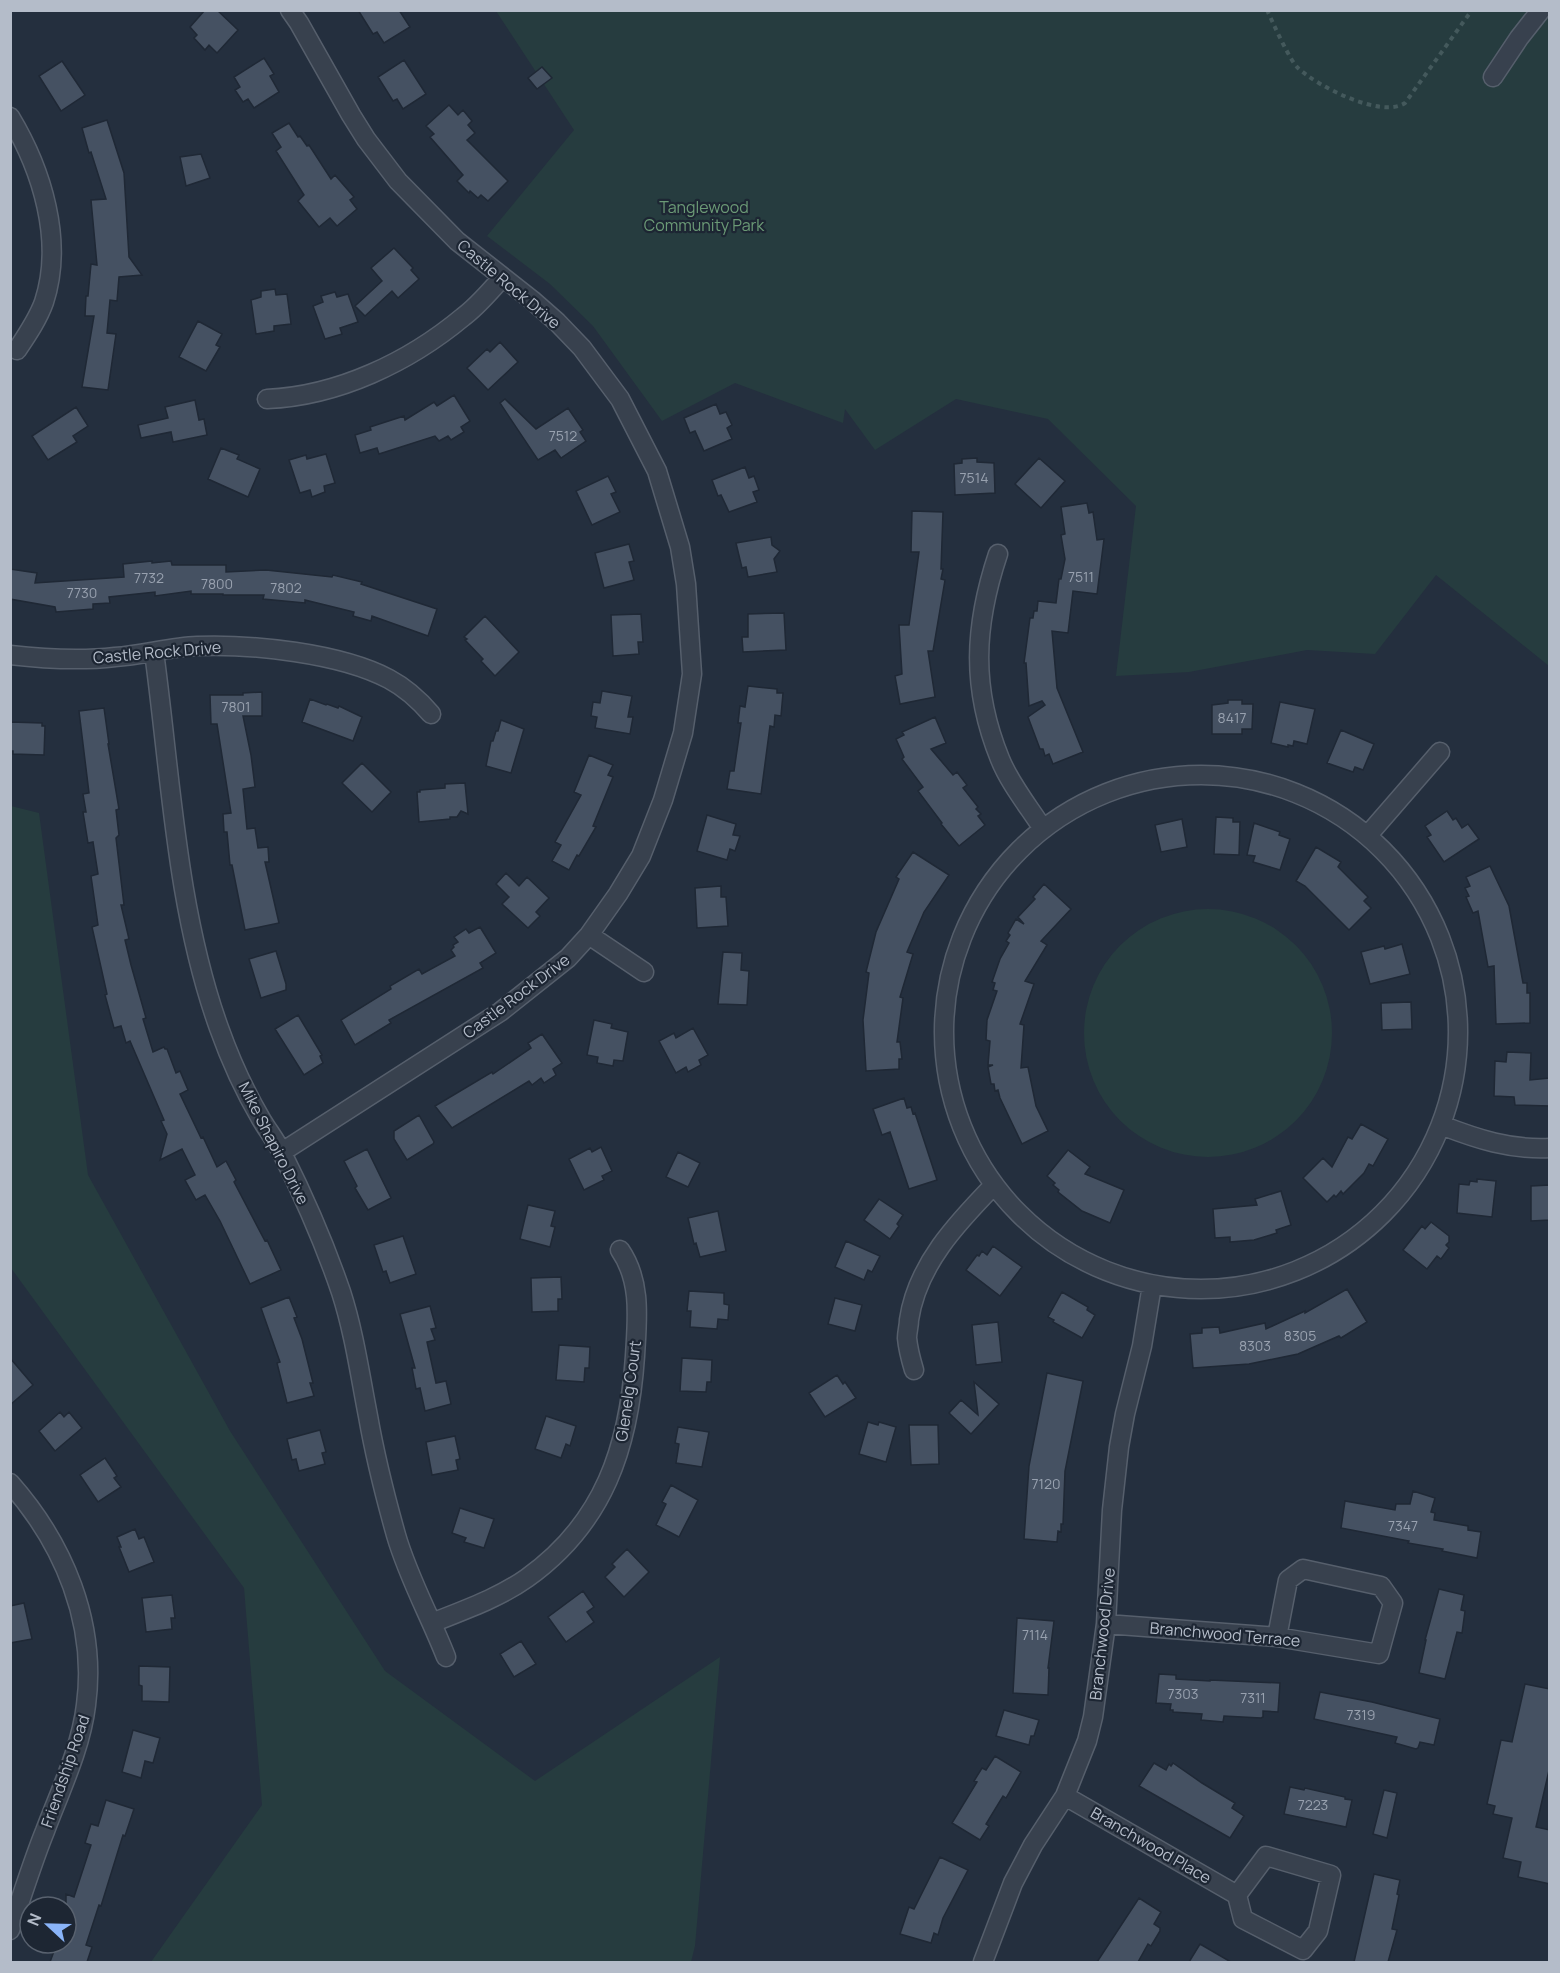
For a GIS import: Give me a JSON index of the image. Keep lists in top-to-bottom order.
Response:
{
  "streets": {
    "street": [
      "Castle Rock Drive",
      "Mike Shapiro Drive",
      "Glenelg Court",
      "Branchwood Drive",
      "Branchwood Terrace",
      "Friendship Road",
      "Branchwood Place"
    ]
  },
  "crossings": [
    ["Castle Rock Drive", "Mike Shapiro Drive"],
    ["Mike Shapiro Drive", "Glenelg Court"],
    ["Branchwood Drive", "Branchwood Terrace"],
    ["Branchwood Drive", "Branchwood Place"]
  ],
  "parks": ["Tanglewood Community Park"],
  "house_numbers": [
    "7512",
    "7514",
    "7511",
    "7732",
    "7800",
    "7802",
    "7730",
    "7801",
    "8417",
    "8305",
    "8303",
    "7120",
    "7347",
    "7114",
    "7303",
    "7311",
    "7319",
    "7223"
  ],
  "north": "left"
}
